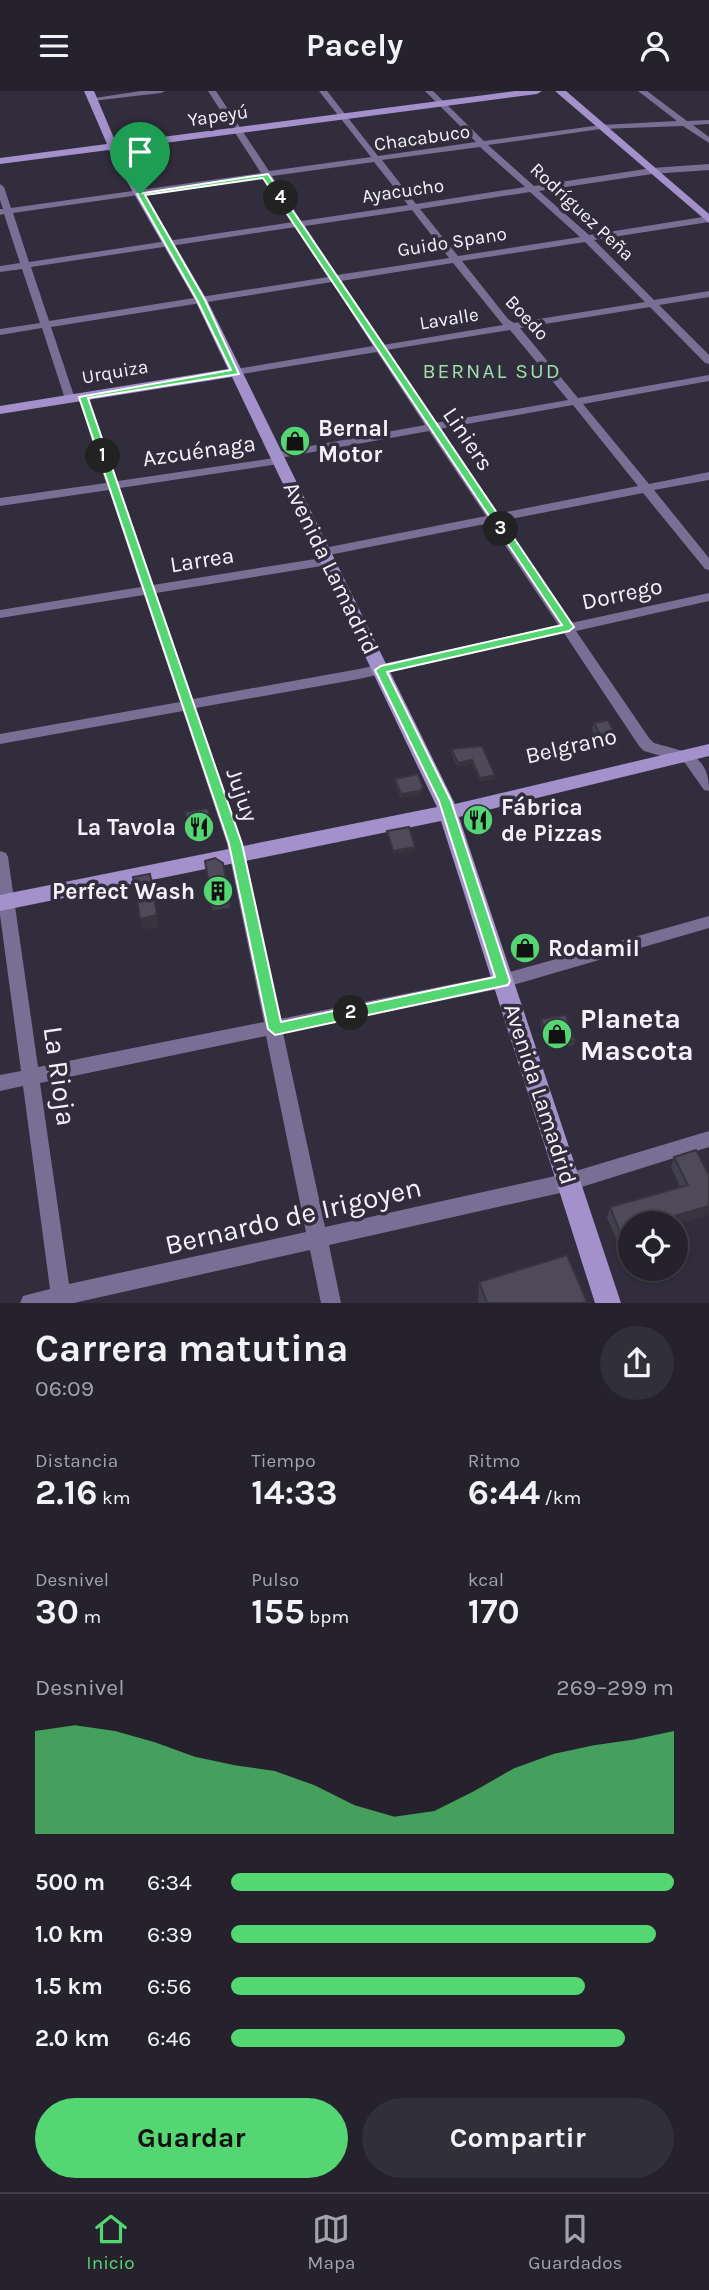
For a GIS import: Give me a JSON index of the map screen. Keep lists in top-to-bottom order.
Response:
{
  "streets": {
    "street": [
      "Yapeyú",
      "Chacabuco",
      "Ayacucho",
      "Rodríguez Peña",
      "Guido Spano",
      "Boedo",
      "Lavalle",
      "Urquiza",
      "Liniers",
      "Azcuénaga",
      "Larrea",
      "Avenida Lamadrid",
      "Dorrego",
      "Belgrano",
      "Jujuy",
      "La Rioja",
      "Bernardo de Irigoyen"
    ]
  },
  "crossings": [
    ["Yapeyú", "Rodríguez Peña"],
    ["Yapeyú", "Boedo"],
    ["Yapeyú", "Liniers"],
    ["Yapeyú", "Avenida Lamadrid"],
    ["Chacabuco", "Rodríguez Peña"],
    ["Chacabuco", "Boedo"],
    ["Chacabuco", "Liniers"],
    ["Chacabuco", "Avenida Lamadrid"],
    ["Chacabuco", "Jujuy"],
    ["Ayacucho", "Rodríguez Peña"],
    ["Ayacucho", "Boedo"],
    ["Ayacucho", "Liniers"],
    ["Ayacucho", "Avenida Lamadrid"],
    ["Ayacucho", "Jujuy"],
    ["Rodríguez Peña", "Guido Spano"],
    ["Rodríguez Peña", "Lavalle"],
    ["Guido Spano", "Boedo"],
    ["Guido Spano", "Liniers"],
    ["Guido Spano", "Avenida Lamadrid"],
    ["Guido Spano", "Jujuy"],
    ["Boedo", "Lavalle"],
    ["Boedo", "Azcuénaga"],
    ["Boedo", "Larrea"],
    ["Lavalle", "Urquiza"],
    ["Lavalle", "Liniers"],
    ["Lavalle", "Avenida Lamadrid"],
    ["Urquiza", "Avenida Lamadrid"],
    ["Urquiza", "Jujuy"],
    ["Liniers", "Azcuénaga"],
    ["Liniers", "Larrea"],
    ["Liniers", "Dorrego"],
    ["Liniers", "Belgrano"],
    ["Azcuénaga", "Avenida Lamadrid"],
    ["Azcuénaga", "Jujuy"],
    ["Larrea", "Avenida Lamadrid"],
    ["Larrea", "Jujuy"],
    ["Avenida Lamadrid", "Dorrego"],
    ["Avenida Lamadrid", "Belgrano"],
    ["Avenida Lamadrid", "Bernardo de Irigoyen"],
    ["Dorrego", "Jujuy"],
    ["Jujuy", "Bernardo de Irigoyen"],
    ["La Rioja", "Bernardo de Irigoyen"]
  ],
  "districts": ["BERNAL SUD"],
  "places": {
    "shop": ["Bernal Motor", "Rodamil", "Planeta Mascota"],
    "restaurant": ["Fábrica de Pizzas", "La Tavola"],
    "building": ["Perfect Wash"]
  },
  "page": {
    "header": "Pacely",
    "pins": [
      "4",
      "1",
      "3",
      "2"
    ],
    "heading": ["Carrera matutina", "06:09"],
    "stats": [
      ["Distancia", "2.16 km"],
      ["Tiempo", "14:33"],
      ["Ritmo", "6:44 /km"],
      ["Desnivel", "30 m"],
      ["Pulso", "155 bpm"],
      ["kcal", "170"]
    ],
    "chart": ["Desnivel", "269–299 m"],
    "list": [
      {
        "name": "500 m",
        "note": "6:34"
      },
      {
        "name": "1.0 km",
        "note": "6:39"
      },
      {
        "name": "1.5 km",
        "note": "6:56"
      },
      {
        "name": "2.0 km",
        "note": "6:46"
      }
    ],
    "buttons": ["Guardar", "Compartir"],
    "tabs": ["Inicio", "Mapa", "Guardados"]
  }
}
